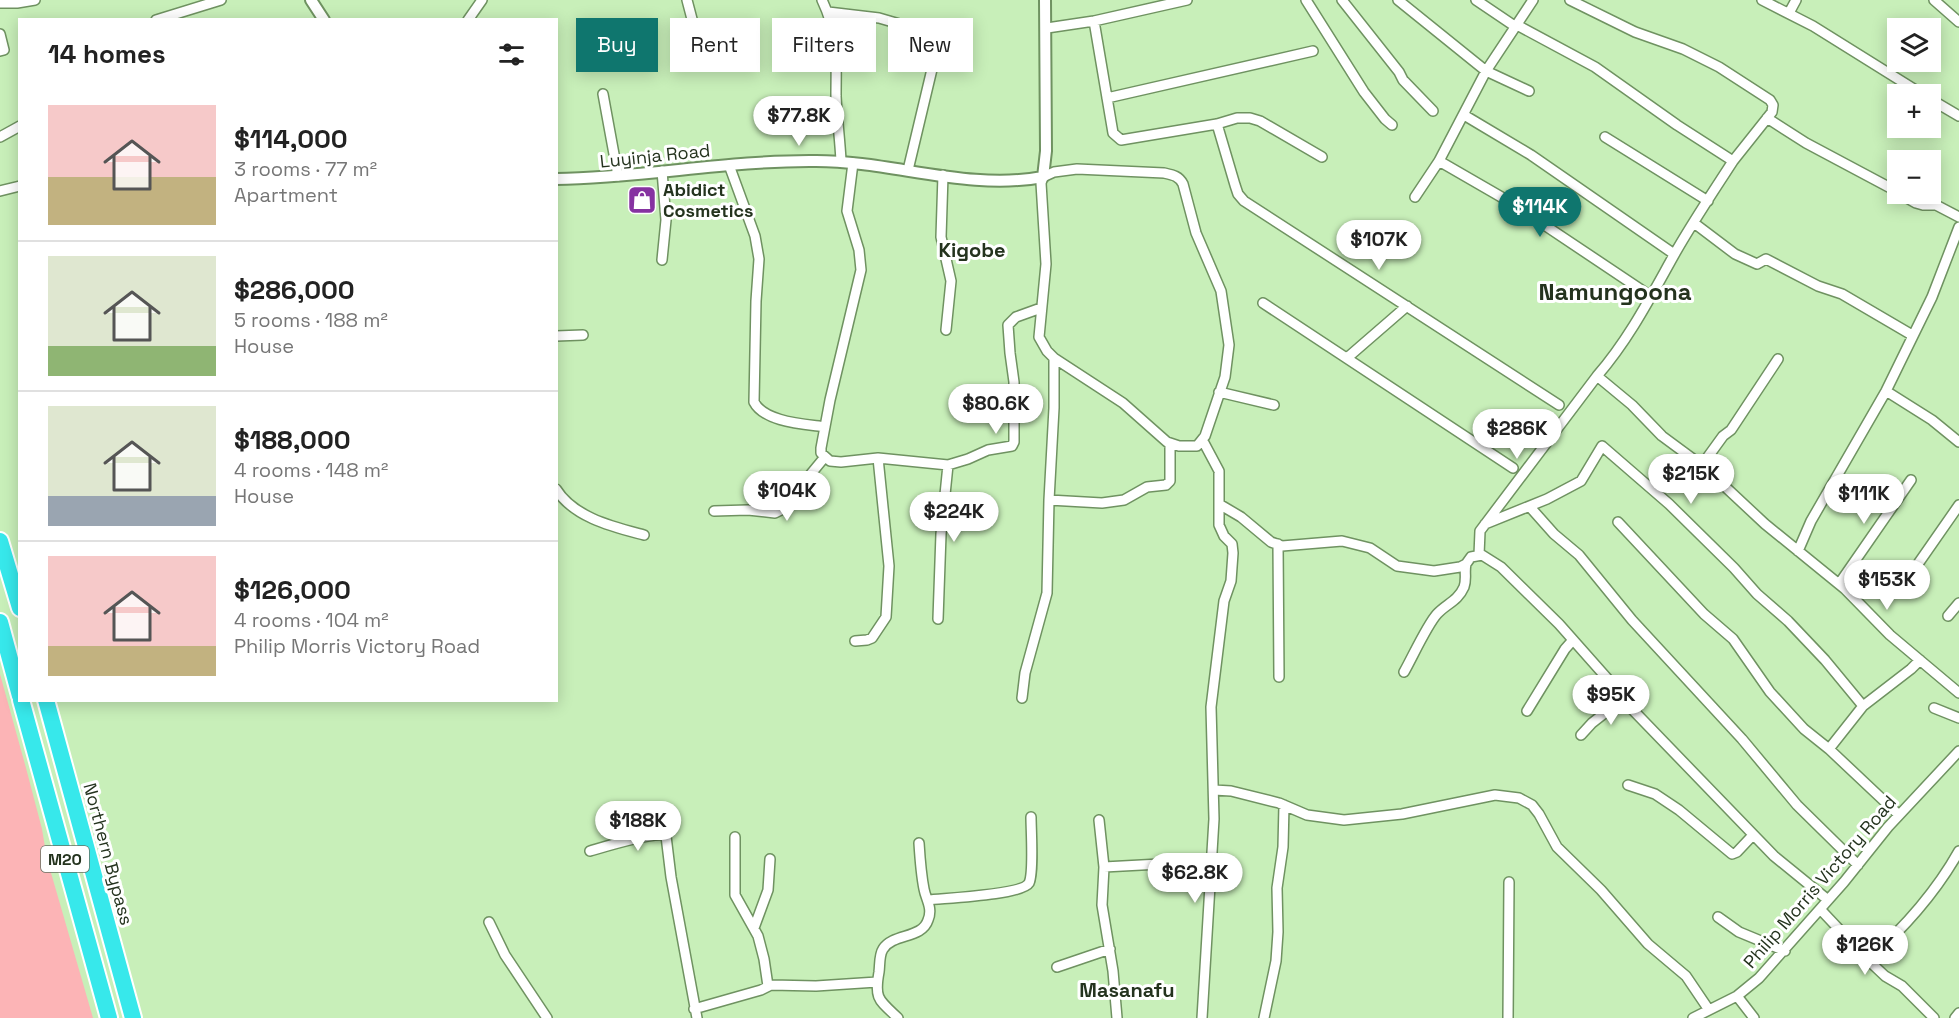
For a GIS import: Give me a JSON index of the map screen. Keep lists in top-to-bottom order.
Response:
{
  "streets": {
    "highway": ["Northern Bypass", "M20"],
    "street": ["Luyinja Road", "Philip Morris Victory Road"]
  },
  "districts": ["Kigobe", "Namungoona", "Masanafu"],
  "places": {
    "shop": ["Abidict Cosmetics"]
  },
  "page": {
    "map_buttons": ["+", "−"],
    "chip": [
      "Buy",
      "Rent",
      "Filters",
      "New"
    ],
    "heading": "14 homes",
    "list": [
      {
        "name": "$114,000",
        "note": "3 rooms · 77 m² · Apartment"
      },
      {
        "name": "$286,000",
        "note": "5 rooms · 188 m² · House"
      },
      {
        "name": "$188,000",
        "note": "4 rooms · 148 m² · House"
      },
      {
        "name": "$126,000",
        "note": "4 rooms · 104 m² · Philip Morris Victory Road"
      }
    ],
    "price": [
      "$77.8K",
      "$114K",
      "$107K",
      "$80.6K",
      "$286K",
      "$215K",
      "$104K",
      "$111K",
      "$224K",
      "$153K",
      "$95K",
      "$188K",
      "$62.8K",
      "$126K"
    ]
  }
}
